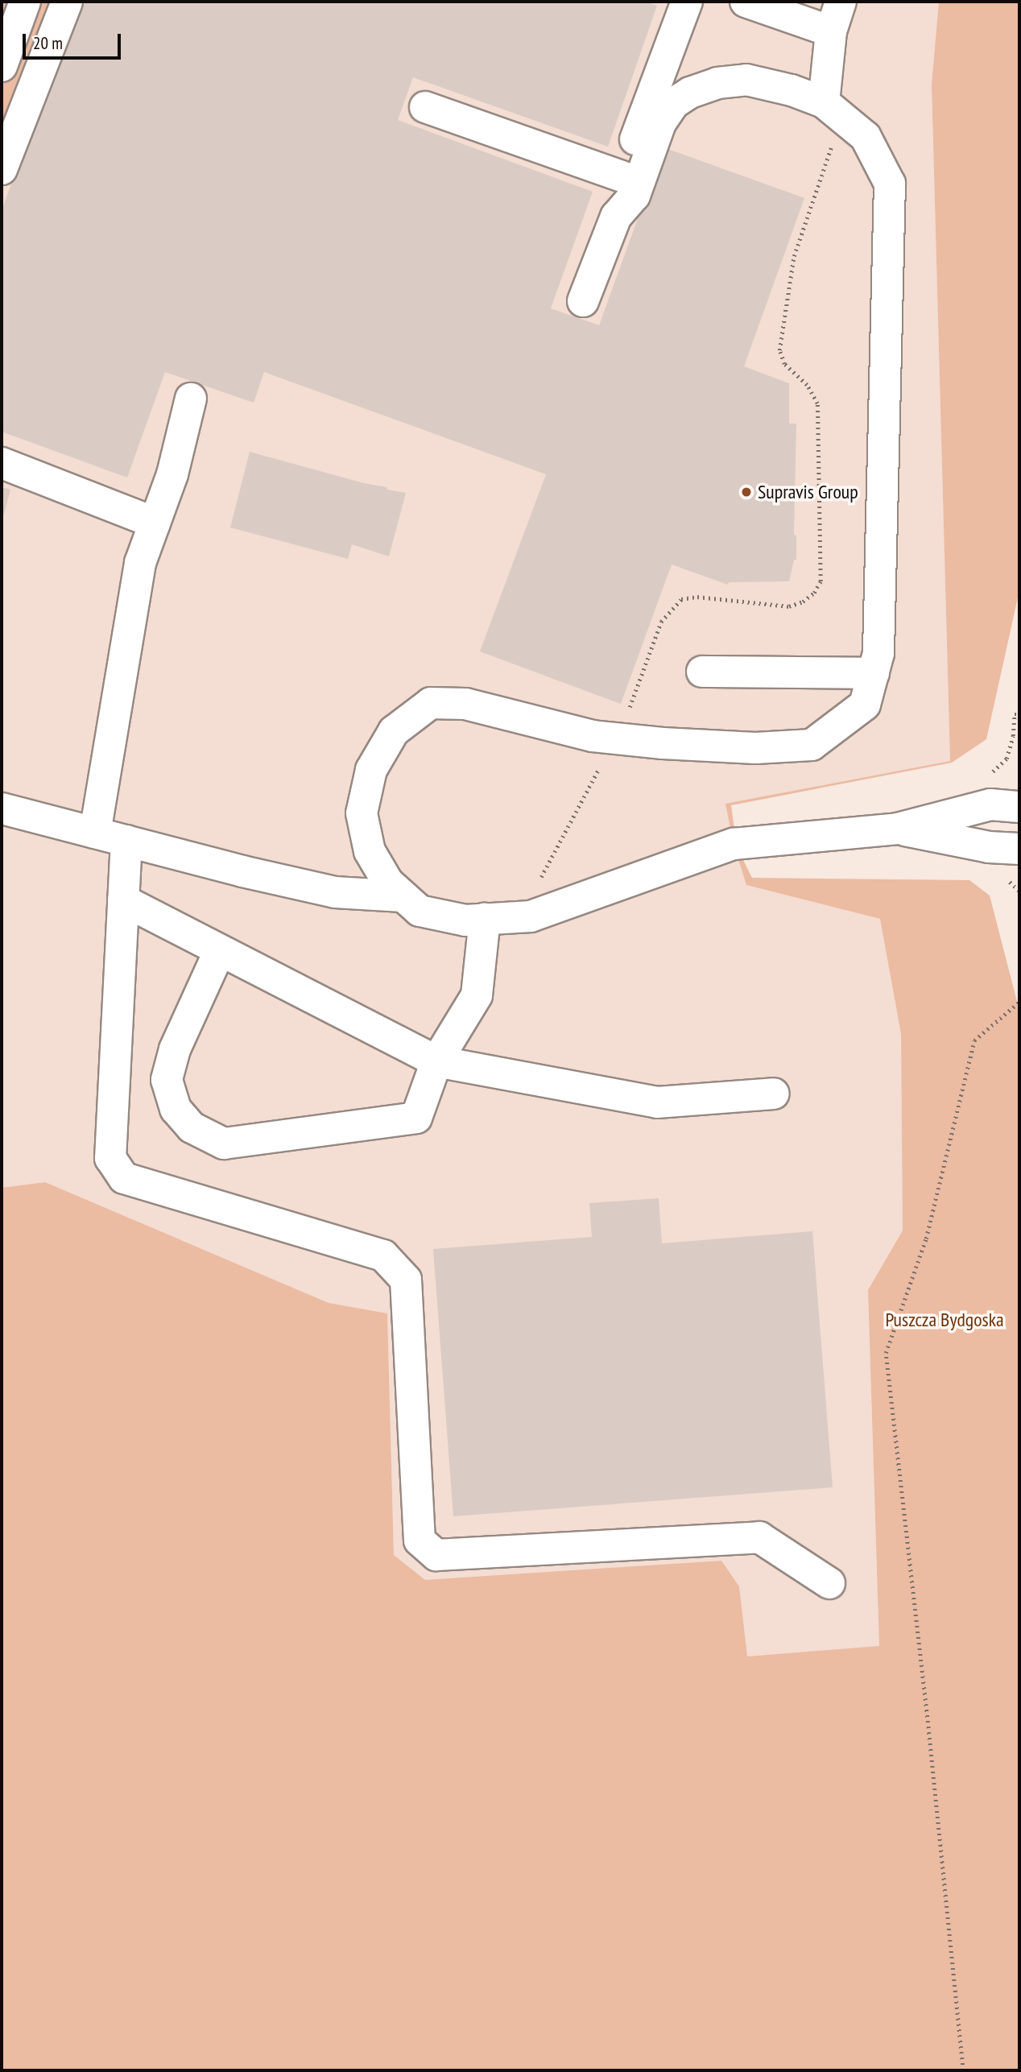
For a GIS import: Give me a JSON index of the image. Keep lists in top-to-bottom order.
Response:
{
  "parks": ["Puszcza Bydgoska"],
  "places": ["Supravis Group"],
  "scale_bar": "20 m"
}
